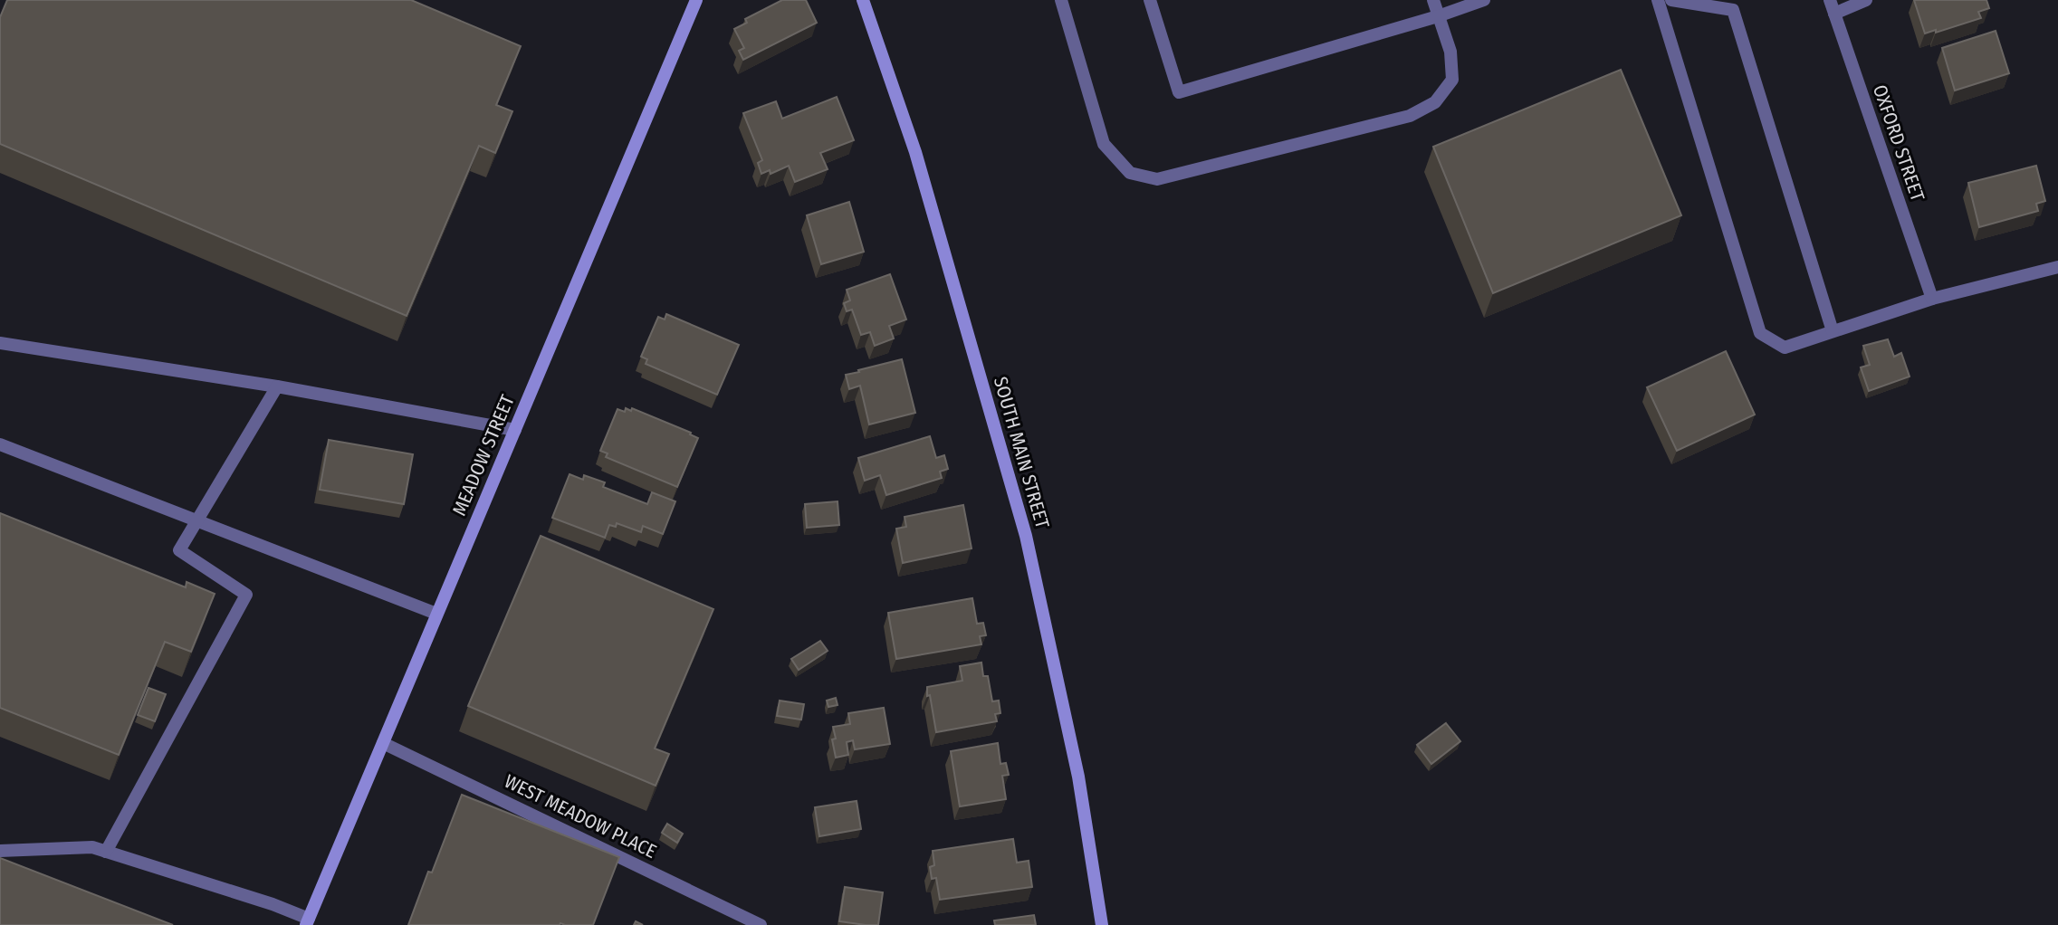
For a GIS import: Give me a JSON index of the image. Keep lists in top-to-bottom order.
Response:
{
  "streets": {
    "main road": ["SOUTH MAIN STREET", "MEADOW STREET"],
    "street": ["OXFORD STREET", "WEST MEADOW PLACE"]
  },
  "crossings": [
    ["MEADOW STREET", "WEST MEADOW PLACE"]
  ]
}
